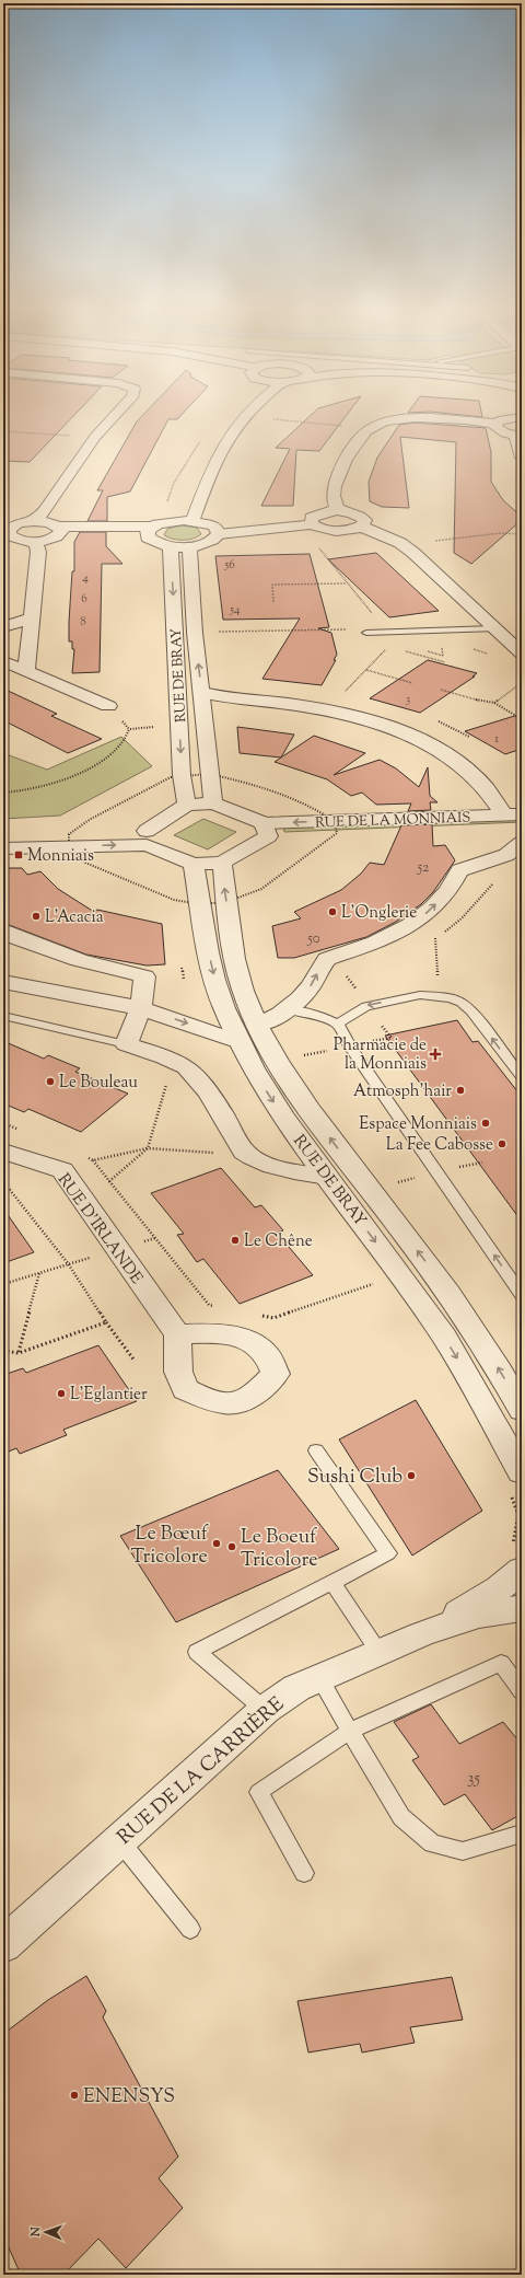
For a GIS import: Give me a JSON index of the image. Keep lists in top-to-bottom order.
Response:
{
  "streets": {
    "street": [
      "RUE DE BRAY",
      "RUE DE LA MONNIAIS",
      "RUE D'IRLANDE",
      "RUE DE LA CARRIÈRE"
    ]
  },
  "places": {
    "transit": ["Monniais"],
    "other": [
      "L'Onglerie",
      "L'Acacia",
      "Le Bouleau",
      "Atmosph'hair",
      "Espace Monniais",
      "La Fee Cabosse",
      "Le Chêne",
      "L'Eglantier",
      "Sushi Club",
      "Le Bœuf Tricolore",
      "Le Boeuf Tricolore",
      "ENENSYS"
    ],
    "health": ["Pharmacie de la Monniais"]
  },
  "house_numbers": [
    "56",
    "4",
    "6",
    "54",
    "8",
    "3",
    "1",
    "52",
    "50",
    "35"
  ],
  "north": "left"
}
